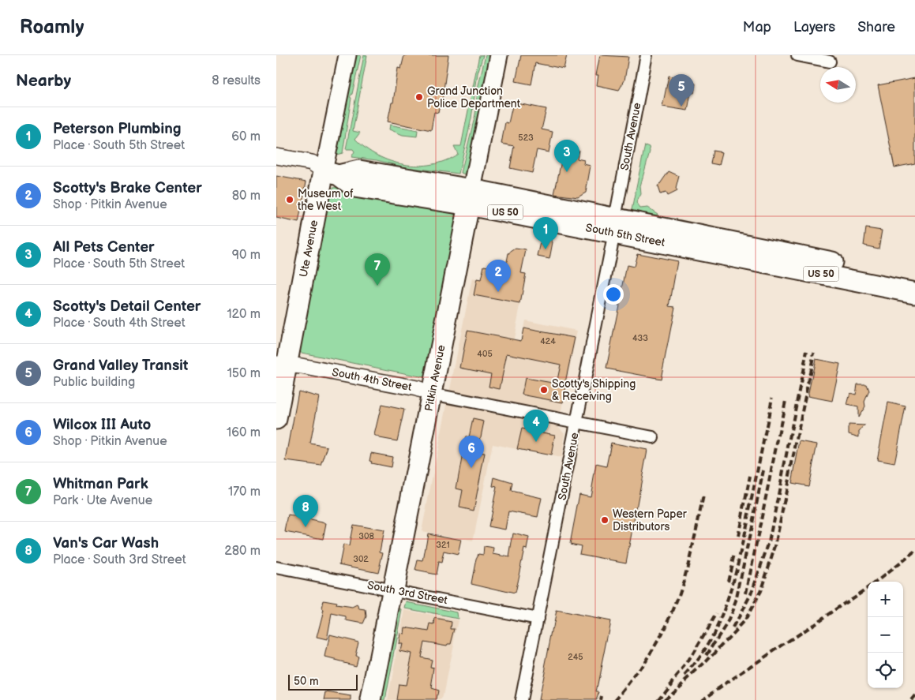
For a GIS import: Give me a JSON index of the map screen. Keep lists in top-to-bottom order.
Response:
{
  "streets": {
    "highway": [
      "US 50",
      "South 5th Street",
      "Ute Avenue",
      "Pitkin Avenue"
    ],
    "main road": ["South 4th Street"],
    "street": ["South Avenue", "South 3rd Street"]
  },
  "crossings": [
    ["South Avenue", "South 5th Street"],
    ["South Avenue", "South 4th Street"],
    ["South Avenue", "South 3rd Street"],
    ["South 5th Street", "Ute Avenue"],
    ["South 5th Street", "Pitkin Avenue"],
    ["Ute Avenue", "South 4th Street"],
    ["Pitkin Avenue", "South 4th Street"],
    ["Pitkin Avenue", "South 3rd Street"]
  ],
  "places": [
    "Grand Junction Police Department",
    "Museum of the West",
    "Scotty's Shipping & Receiving",
    "Western Paper Distributors"
  ],
  "house_numbers": [
    "523",
    "433",
    "424",
    "405",
    "308",
    "321",
    "302",
    "245"
  ],
  "scale_bar": "50 m",
  "north": "left",
  "page": {
    "header": "Roamly",
    "nav": ["Map", "Layers", "Share"],
    "heading": ["Nearby", "8 results"],
    "pins": [
      "5",
      "3",
      "1",
      "7",
      "2",
      "4",
      "6",
      "8"
    ],
    "list": [
      {
        "mark": "1",
        "name": "Peterson Plumbing",
        "note": "Place · South 5th Street",
        "value": "60 m"
      },
      {
        "mark": "2",
        "name": "Scotty's Brake Center",
        "note": "Shop · Pitkin Avenue",
        "value": "80 m"
      },
      {
        "mark": "3",
        "name": "All Pets Center",
        "note": "Place · South 5th Street",
        "value": "90 m"
      },
      {
        "mark": "4",
        "name": "Scotty's Detail Center",
        "note": "Place · South 4th Street",
        "value": "120 m"
      },
      {
        "mark": "5",
        "name": "Grand Valley Transit",
        "note": "Public building",
        "value": "150 m"
      },
      {
        "mark": "6",
        "name": "Wilcox III Auto",
        "note": "Shop · Pitkin Avenue",
        "value": "160 m"
      },
      {
        "mark": "7",
        "name": "Whitman Park",
        "note": "Park · Ute Avenue",
        "value": "170 m"
      },
      {
        "mark": "8",
        "name": "Van's Car Wash",
        "note": "Place · South 3rd Street",
        "value": "280 m"
      }
    ],
    "map_buttons": ["+", "−"],
    "scale": "50 m"
  }
}
